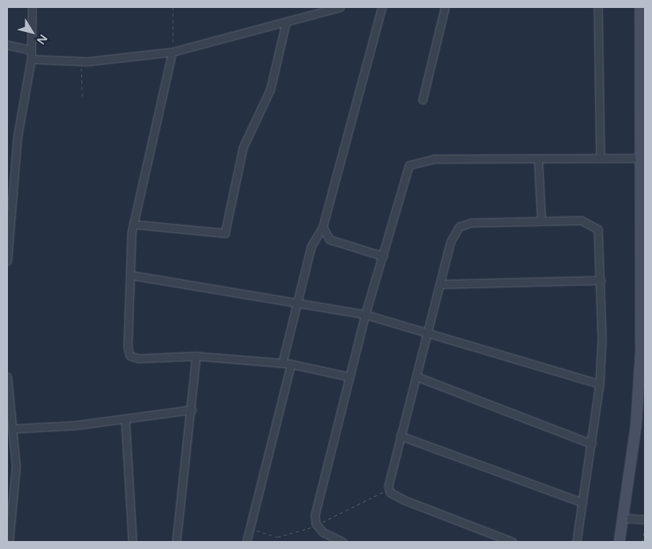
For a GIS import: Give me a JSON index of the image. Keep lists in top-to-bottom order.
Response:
{
  "north": "bottom right"
}
